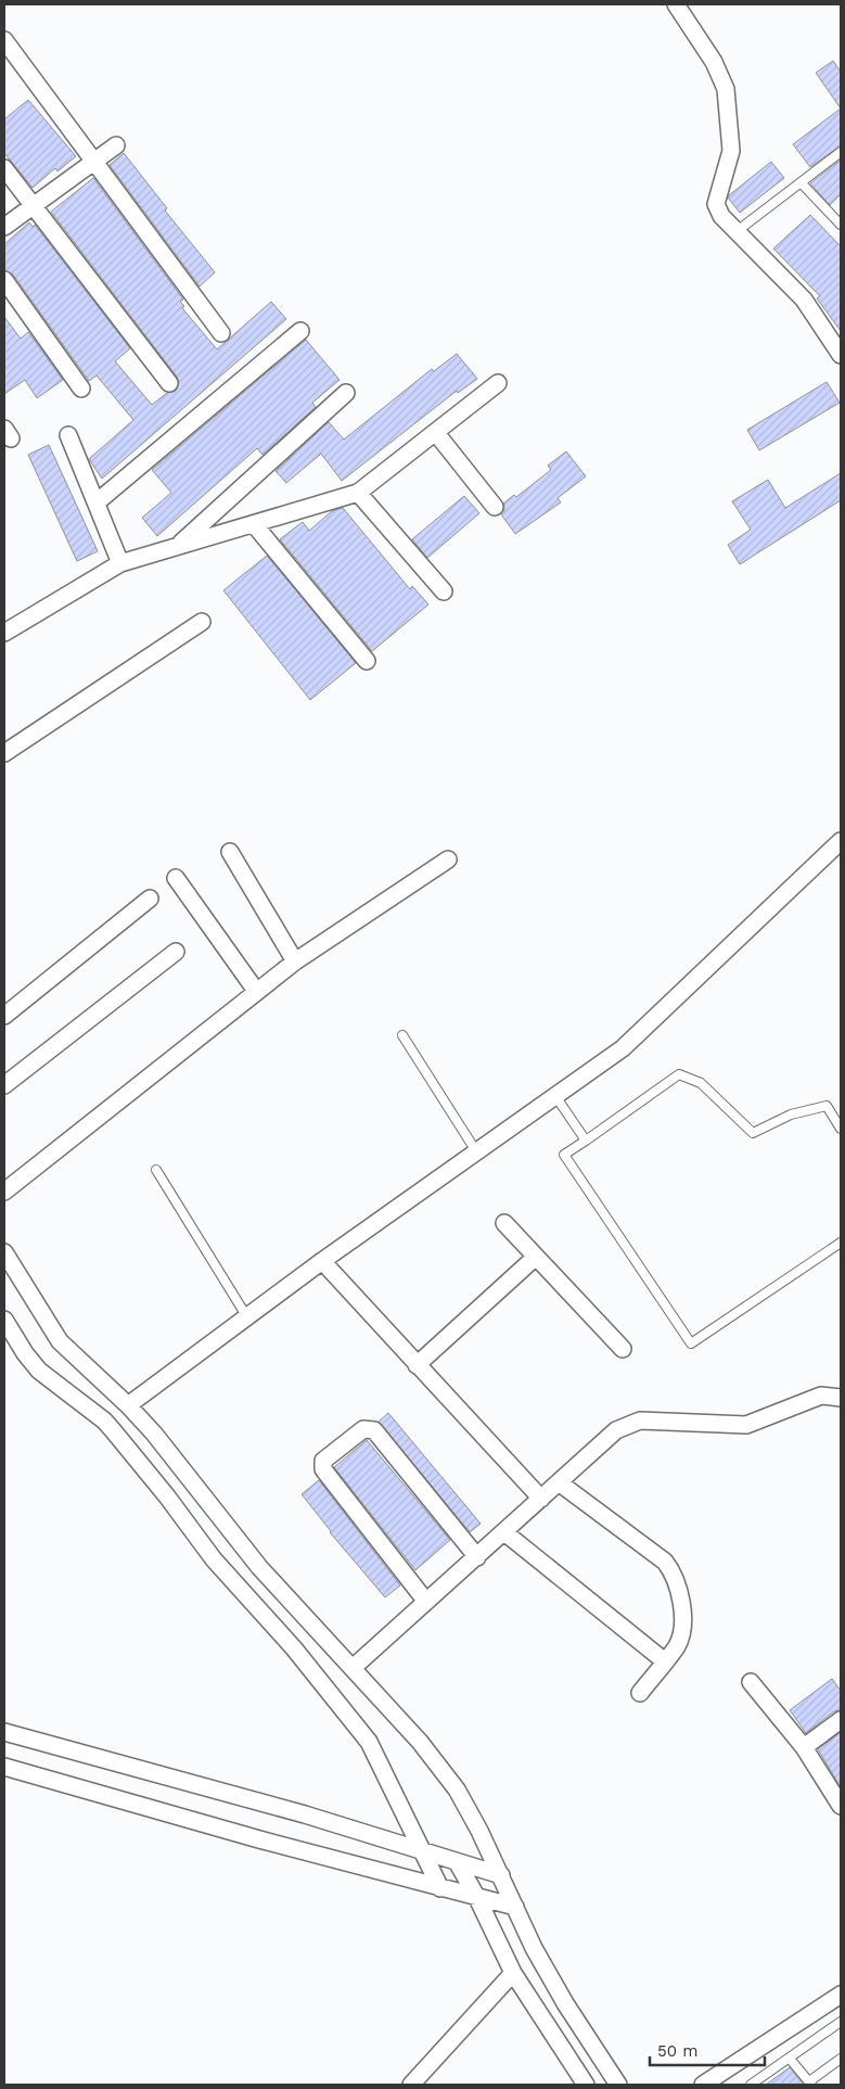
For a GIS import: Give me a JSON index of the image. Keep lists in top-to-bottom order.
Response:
{
  "scale_bar": "50 m"
}
